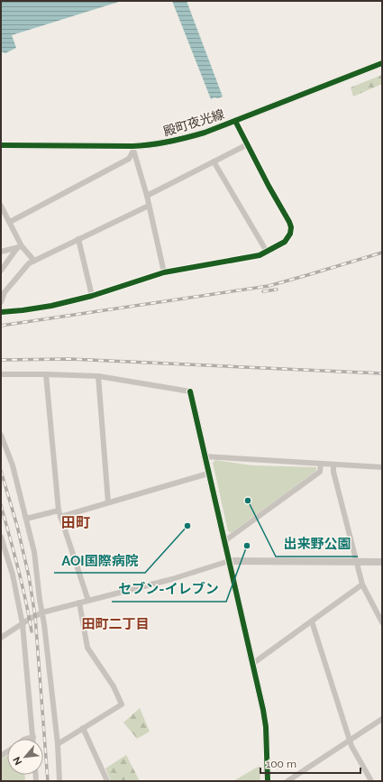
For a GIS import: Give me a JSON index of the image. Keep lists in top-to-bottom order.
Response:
{
  "streets": {
    "street": ["殿町夜光線"]
  },
  "districts": ["田町", "田町二丁目"],
  "places": ["出来野公園", "AOI国際病院", "セブン-イレブン"],
  "scale_bar": "100 m",
  "north": "bottom left"
}
